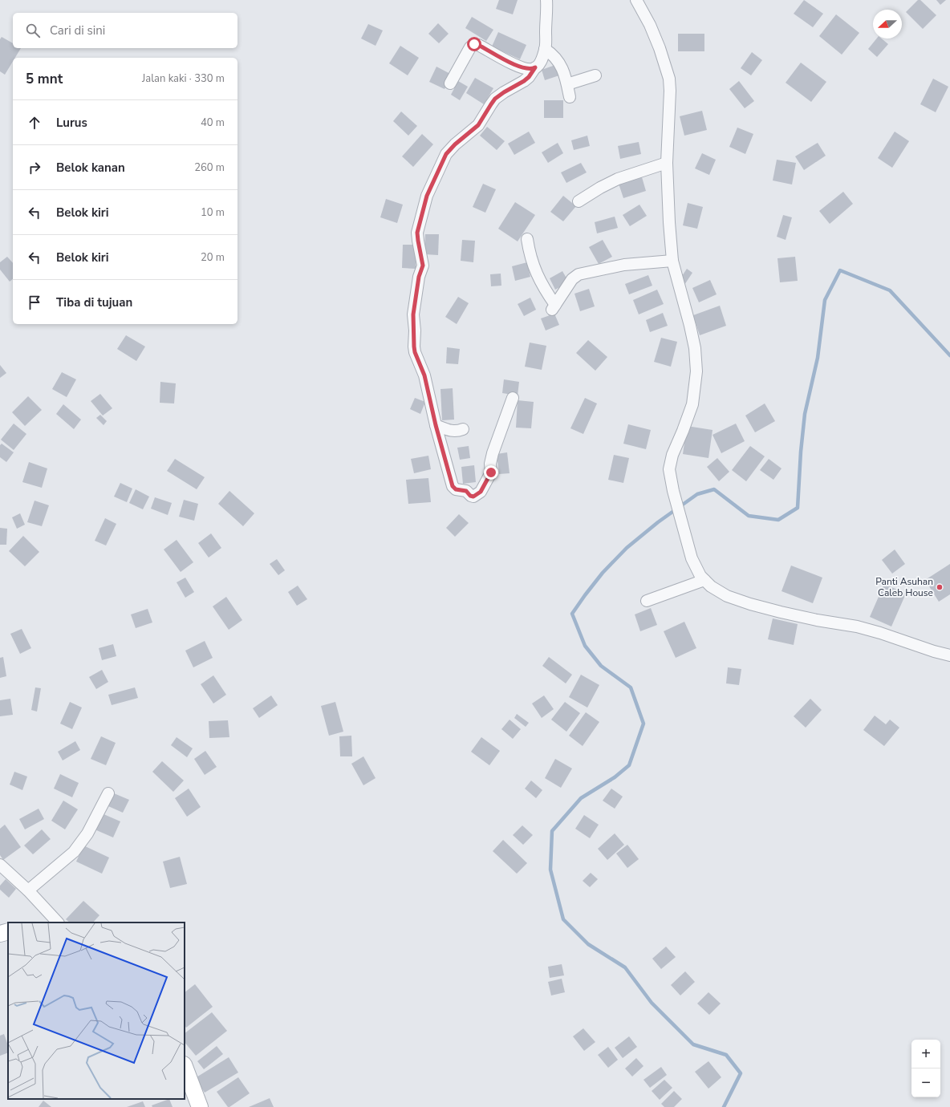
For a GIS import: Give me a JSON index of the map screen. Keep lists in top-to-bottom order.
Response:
{
  "places": ["Panti Asuhan Caleb House"],
  "north": "left",
  "page": {
    "search": "Cari di sini",
    "heading": ["5 mnt", "Jalan kaki · 330 m"],
    "list": [
      ["Lurus", "40 m"],
      ["Belok kanan", "260 m"],
      ["Belok kiri", "10 m"],
      ["Belok kiri", "20 m"],
      "Tiba di tujuan"
    ],
    "map_buttons": ["+", "−"]
  }
}
